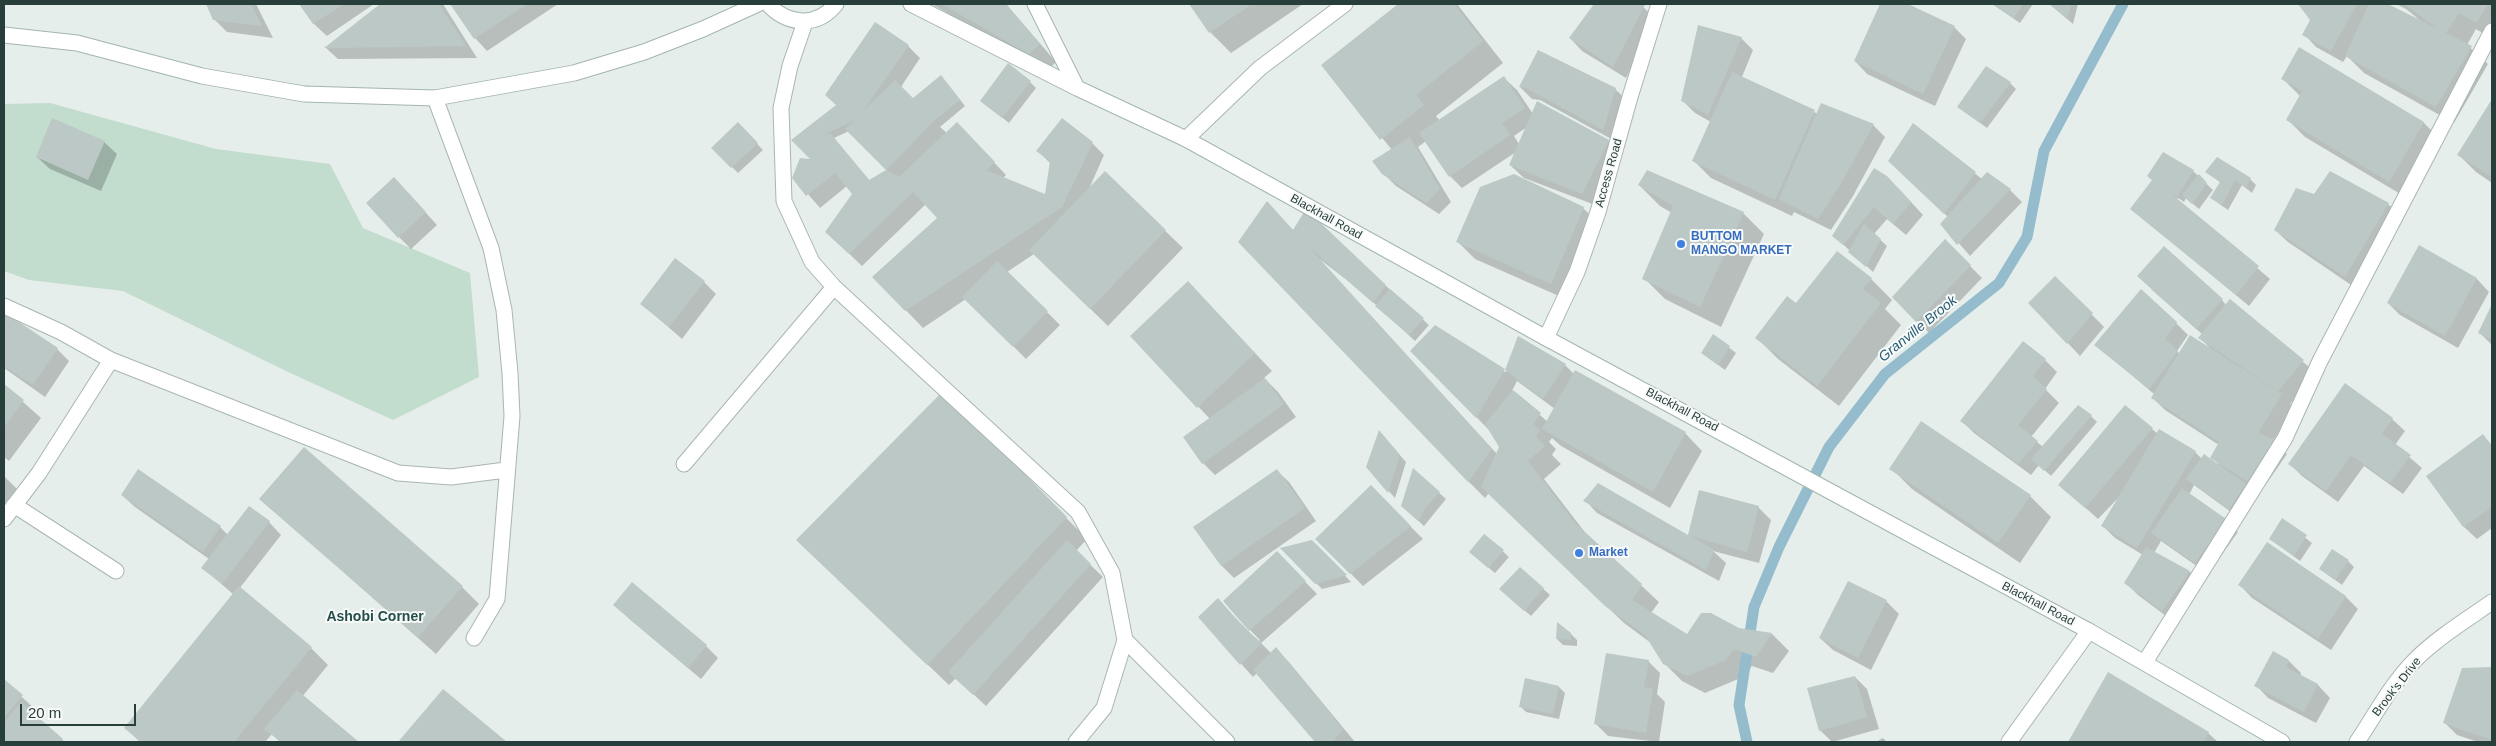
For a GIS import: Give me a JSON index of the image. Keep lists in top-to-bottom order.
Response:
{
  "streets": {
    "main road": ["Access Road", "Blackhall Road", "Brook's Drive"]
  },
  "crossings": [
    ["Access Road", "Blackhall Road"]
  ],
  "districts": ["Ashobi Corner"],
  "water": ["Granville Brook"],
  "places": ["BUTTOM MANGO MARKET", "Market"],
  "scale_bar": "20 m"
}
